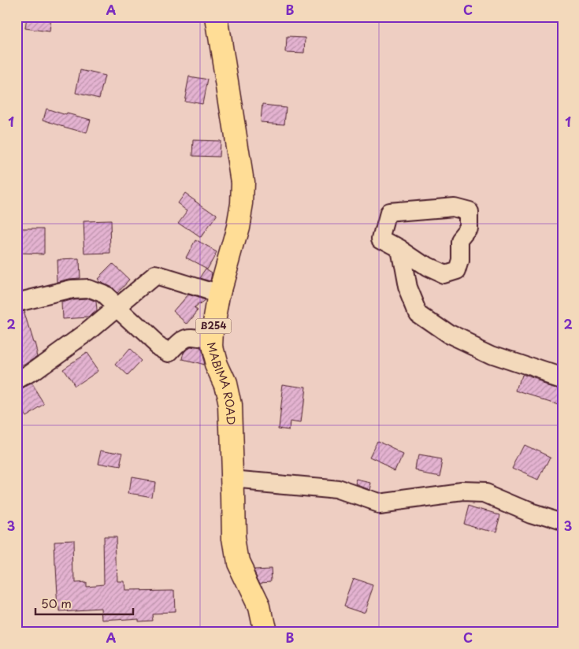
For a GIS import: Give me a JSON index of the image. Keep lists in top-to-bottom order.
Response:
{
  "streets": {
    "main road": ["B254", "MABIMA ROAD"]
  },
  "scale_bar": "50 m",
  "grid": {
    "columns": ["A", "B", "C"],
    "rows": ["1", "2", "3"]
  }
}
